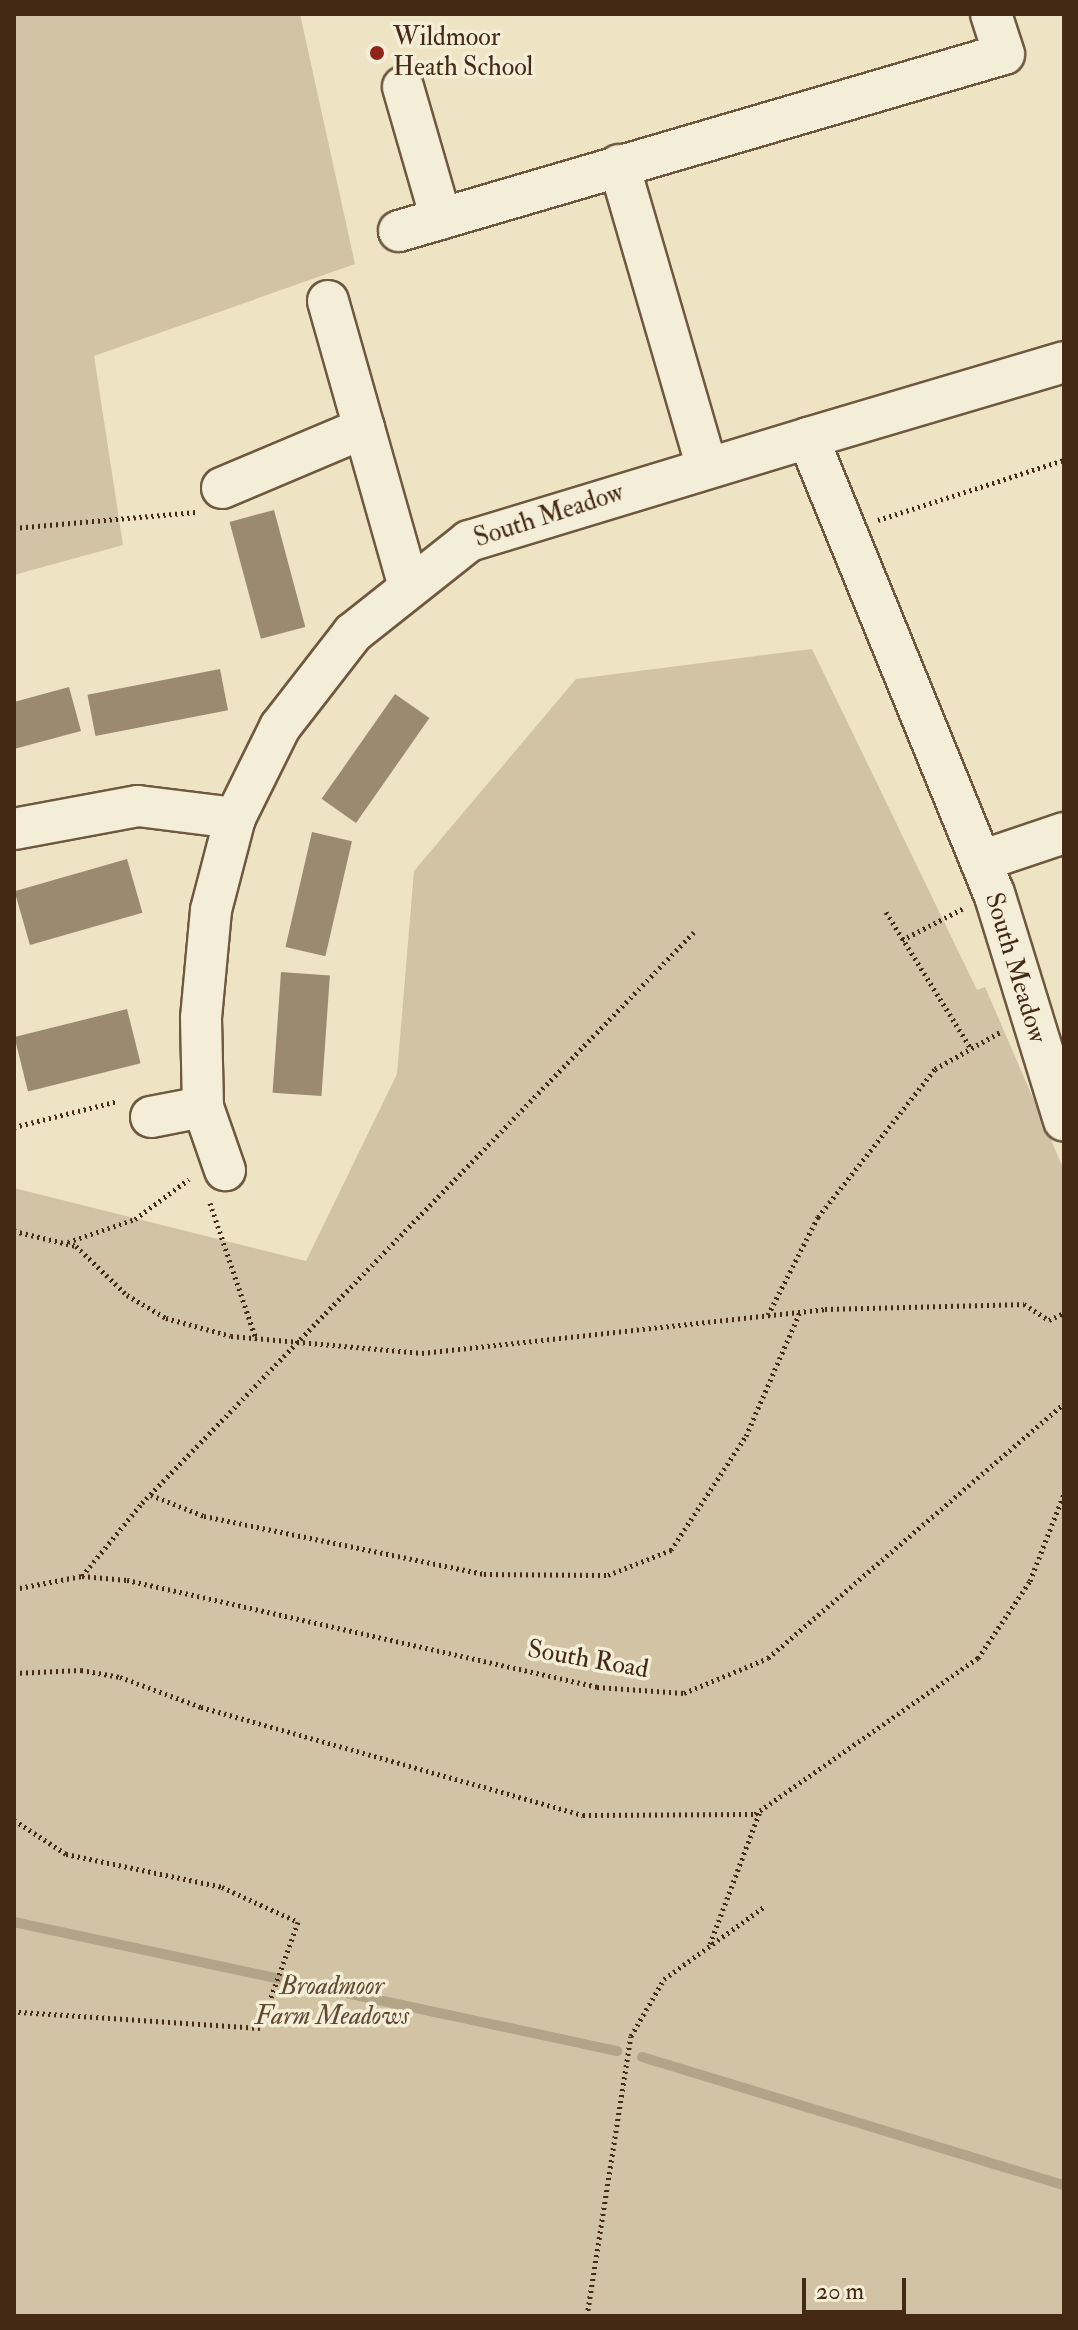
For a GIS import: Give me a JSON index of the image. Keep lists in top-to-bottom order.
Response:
{
  "streets": {
    "street": ["South Meadow"],
    "path": ["South Road"]
  },
  "parks": ["Broadmoor Farm Meadows"],
  "places": ["Wildmoor Heath School"],
  "scale_bar": "20 m"
}
